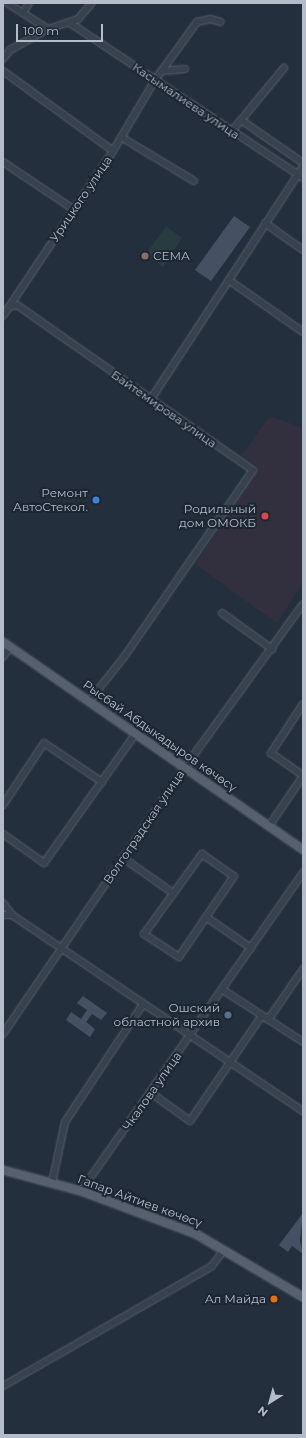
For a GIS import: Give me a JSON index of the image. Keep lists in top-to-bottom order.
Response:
{
  "streets": {
    "main road": ["Рысбай Абдыкадыров көчөсү", "Гапар Айтиев көчөсү"],
    "street": [
      "Касымалиева улица",
      "Урицкого улица",
      "Байтемирова улица",
      "Волгоградская улица",
      "Чкалова улица"
    ]
  },
  "crossings": [
    ["Касымалиева улица", "Урицкого улица"],
    ["Урицкого улица", "Байтемирова улица"],
    ["Байтемирова улица", "Рысбай Абдыкадыров көчөсү"],
    ["Рысбай Абдыкадыров көчөсү", "Волгоградская улица"],
    ["Чкалова улица", "Гапар Айтиев көчөсү"]
  ],
  "places": [
    "СЕМА",
    "Ремонт АвтоСтекол.",
    "Родильный дом ОМОКБ",
    "Ошский областной архив",
    "Ал Майда"
  ],
  "scale_bar": "100 m",
  "north": "bottom left"
}
